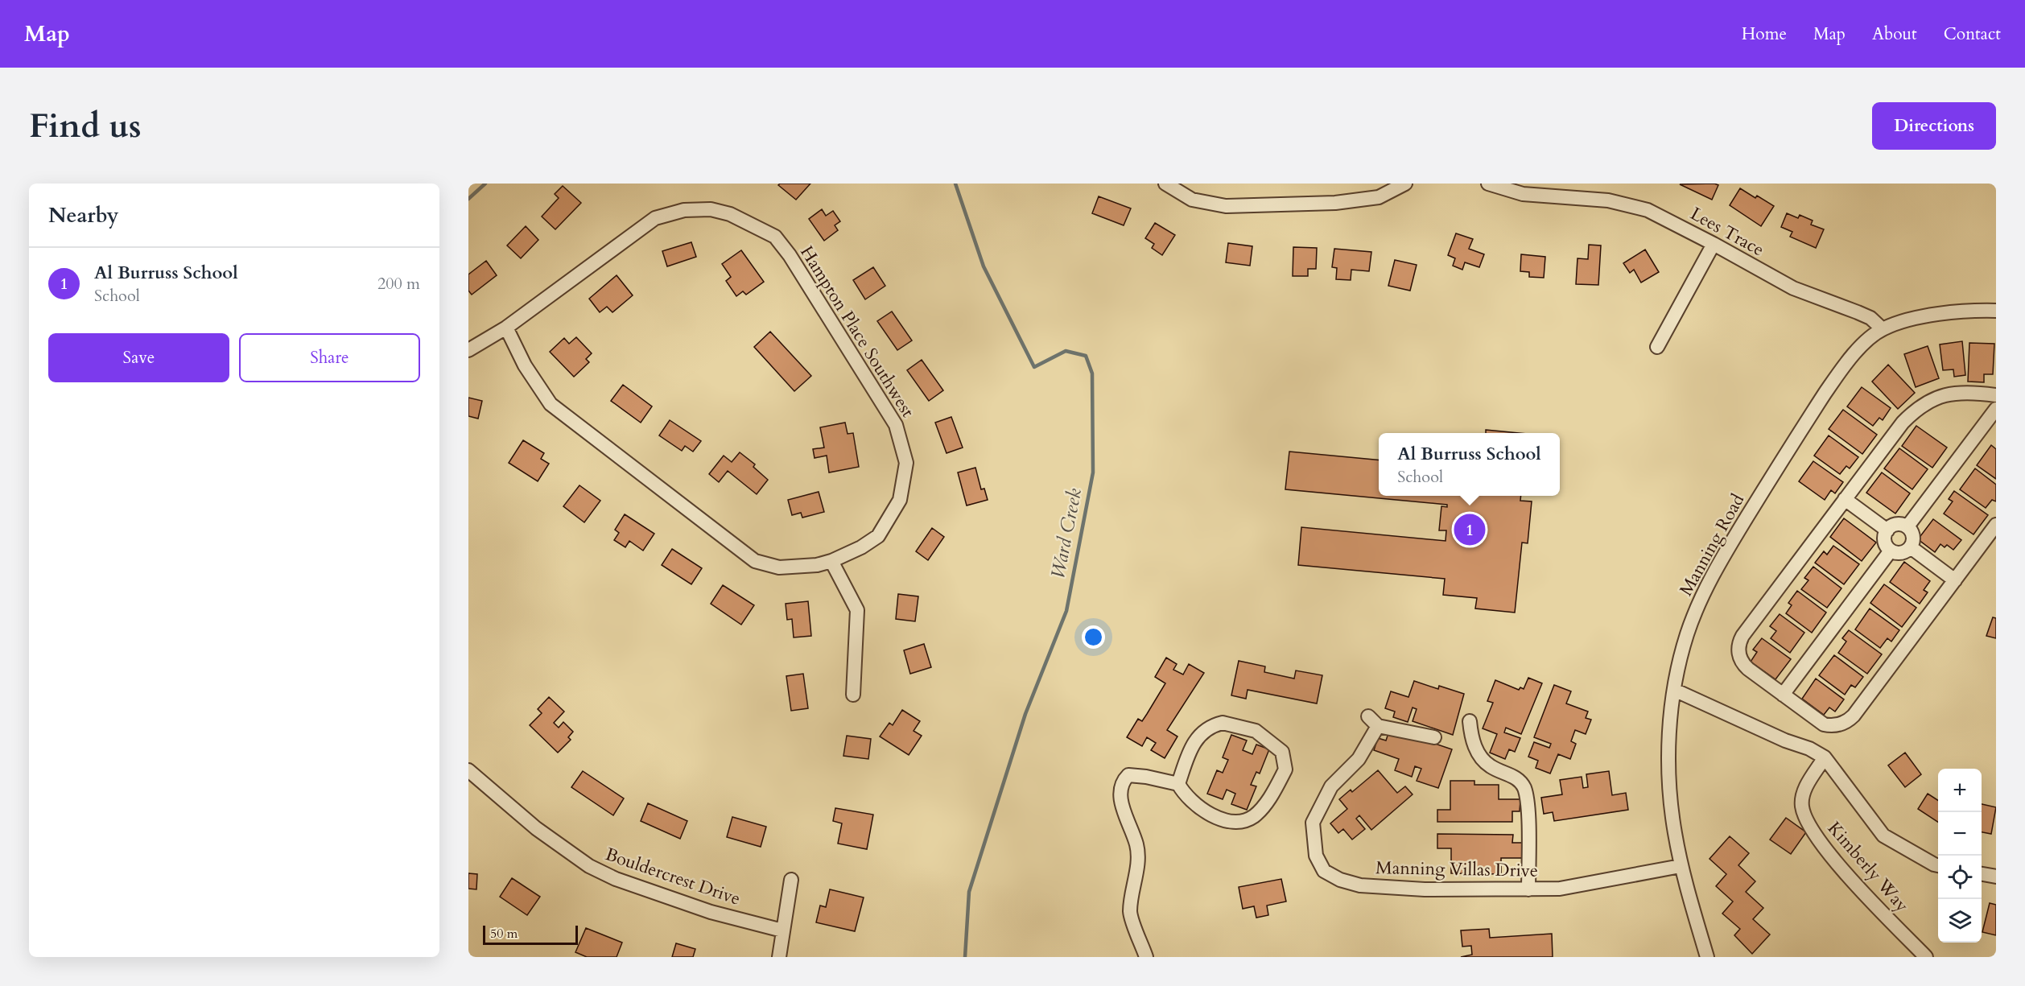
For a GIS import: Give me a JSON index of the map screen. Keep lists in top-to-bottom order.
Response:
{
  "streets": {
    "street": [
      "Lees Trace",
      "Hampton Place Southwest",
      "Manning Road",
      "Kimberly Way",
      "Manning Villas Drive",
      "Bouldercrest Drive"
    ]
  },
  "crossings": [
    ["Lees Trace", "Manning Road"],
    ["Manning Road", "Manning Villas Drive"]
  ],
  "water": ["Ward Creek"],
  "scale_bar": "50 m",
  "page": {
    "header": "Map",
    "nav": [
      "Home",
      "Map",
      "About",
      "Contact"
    ],
    "buttons": [
      "Directions",
      ["Save", "Share"]
    ],
    "title": "Find us",
    "heading": "Nearby",
    "list": [
      {
        "mark": "1",
        "name": "Al Burruss School",
        "note": "School",
        "value": "200 m"
      }
    ],
    "popup": ["Al Burruss School", "School"],
    "pins": "1",
    "map_buttons": ["+", "−"],
    "scale": "50 m"
  }
}
